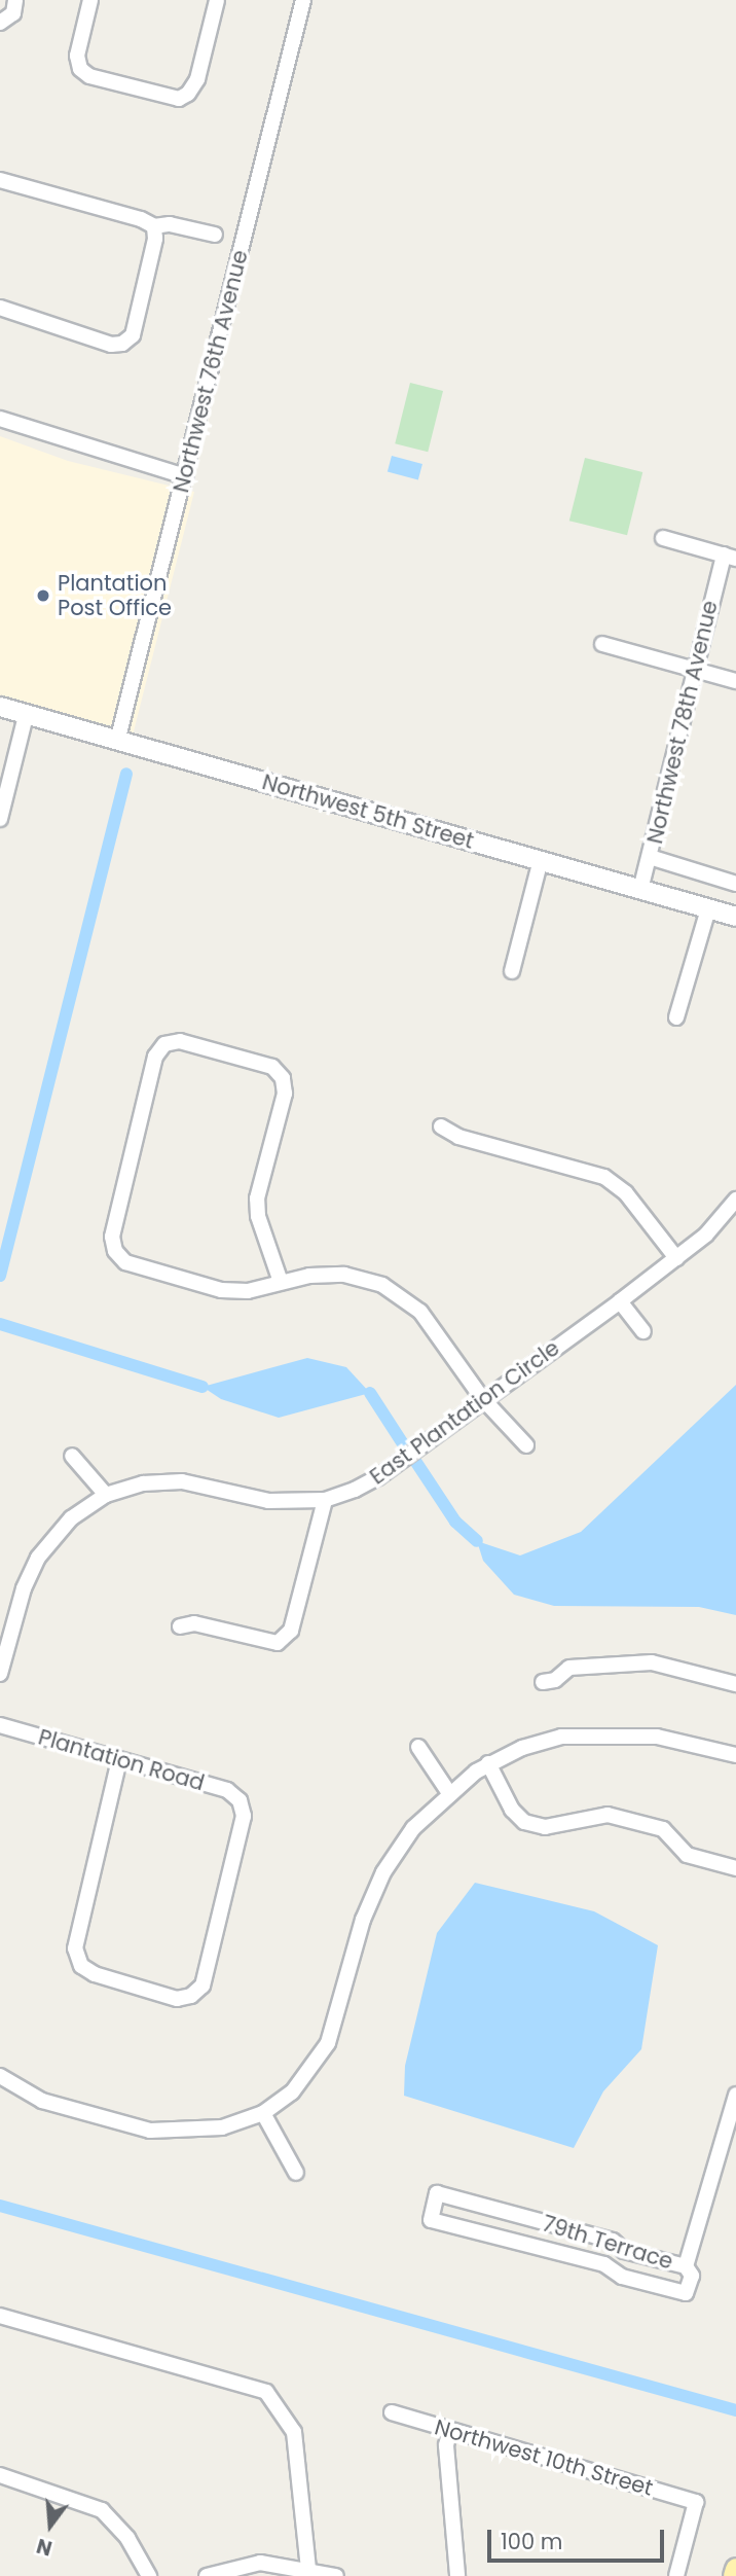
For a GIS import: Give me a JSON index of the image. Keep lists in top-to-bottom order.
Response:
{
  "streets": {
    "street": [
      "Northwest 76th Avenue",
      "Northwest 78th Avenue",
      "Northwest 5th Street",
      "East Plantation Circle",
      "Plantation Road",
      "79th Terrace",
      "Northwest 10th Street"
    ]
  },
  "crossings": [
    ["Northwest 76th Avenue", "Northwest 5th Street"],
    ["Northwest 78th Avenue", "Northwest 5th Street"]
  ],
  "places": ["Plantation Post Office"],
  "scale_bar": "100 m",
  "north": "bottom"
}
